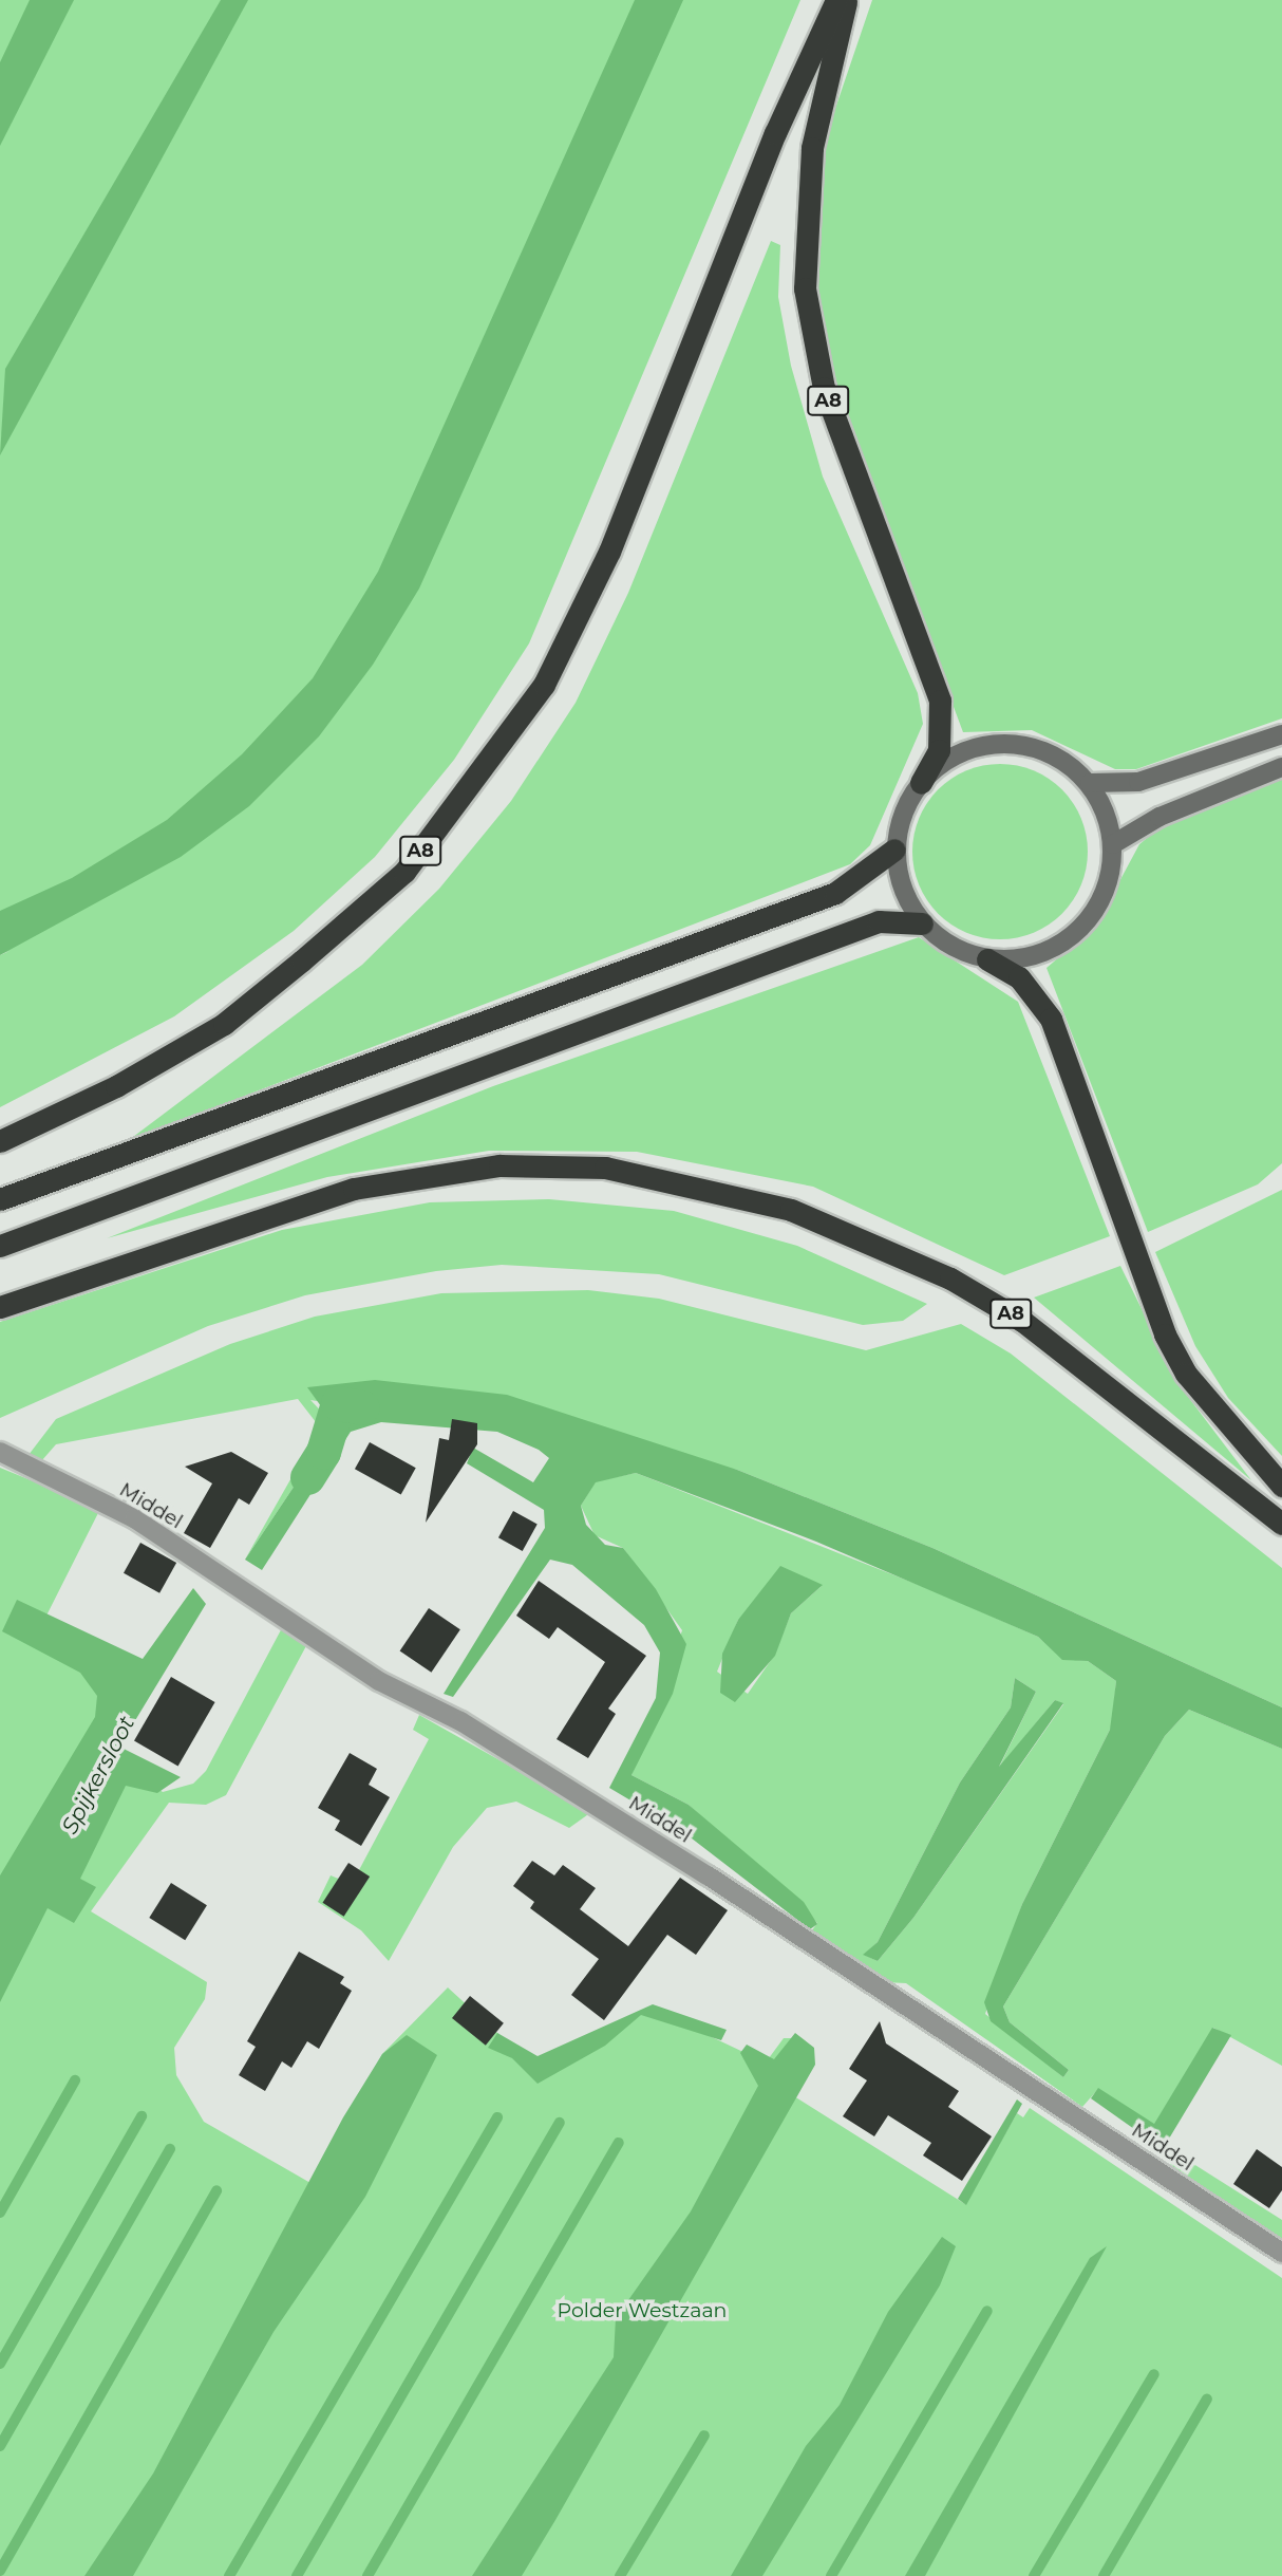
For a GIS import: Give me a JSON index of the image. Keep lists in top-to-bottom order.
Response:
{
  "streets": {
    "highway": ["A8"],
    "street": ["Middel"]
  },
  "water": ["Spijkersloot"],
  "parks": ["Polder Westzaan"]
}
